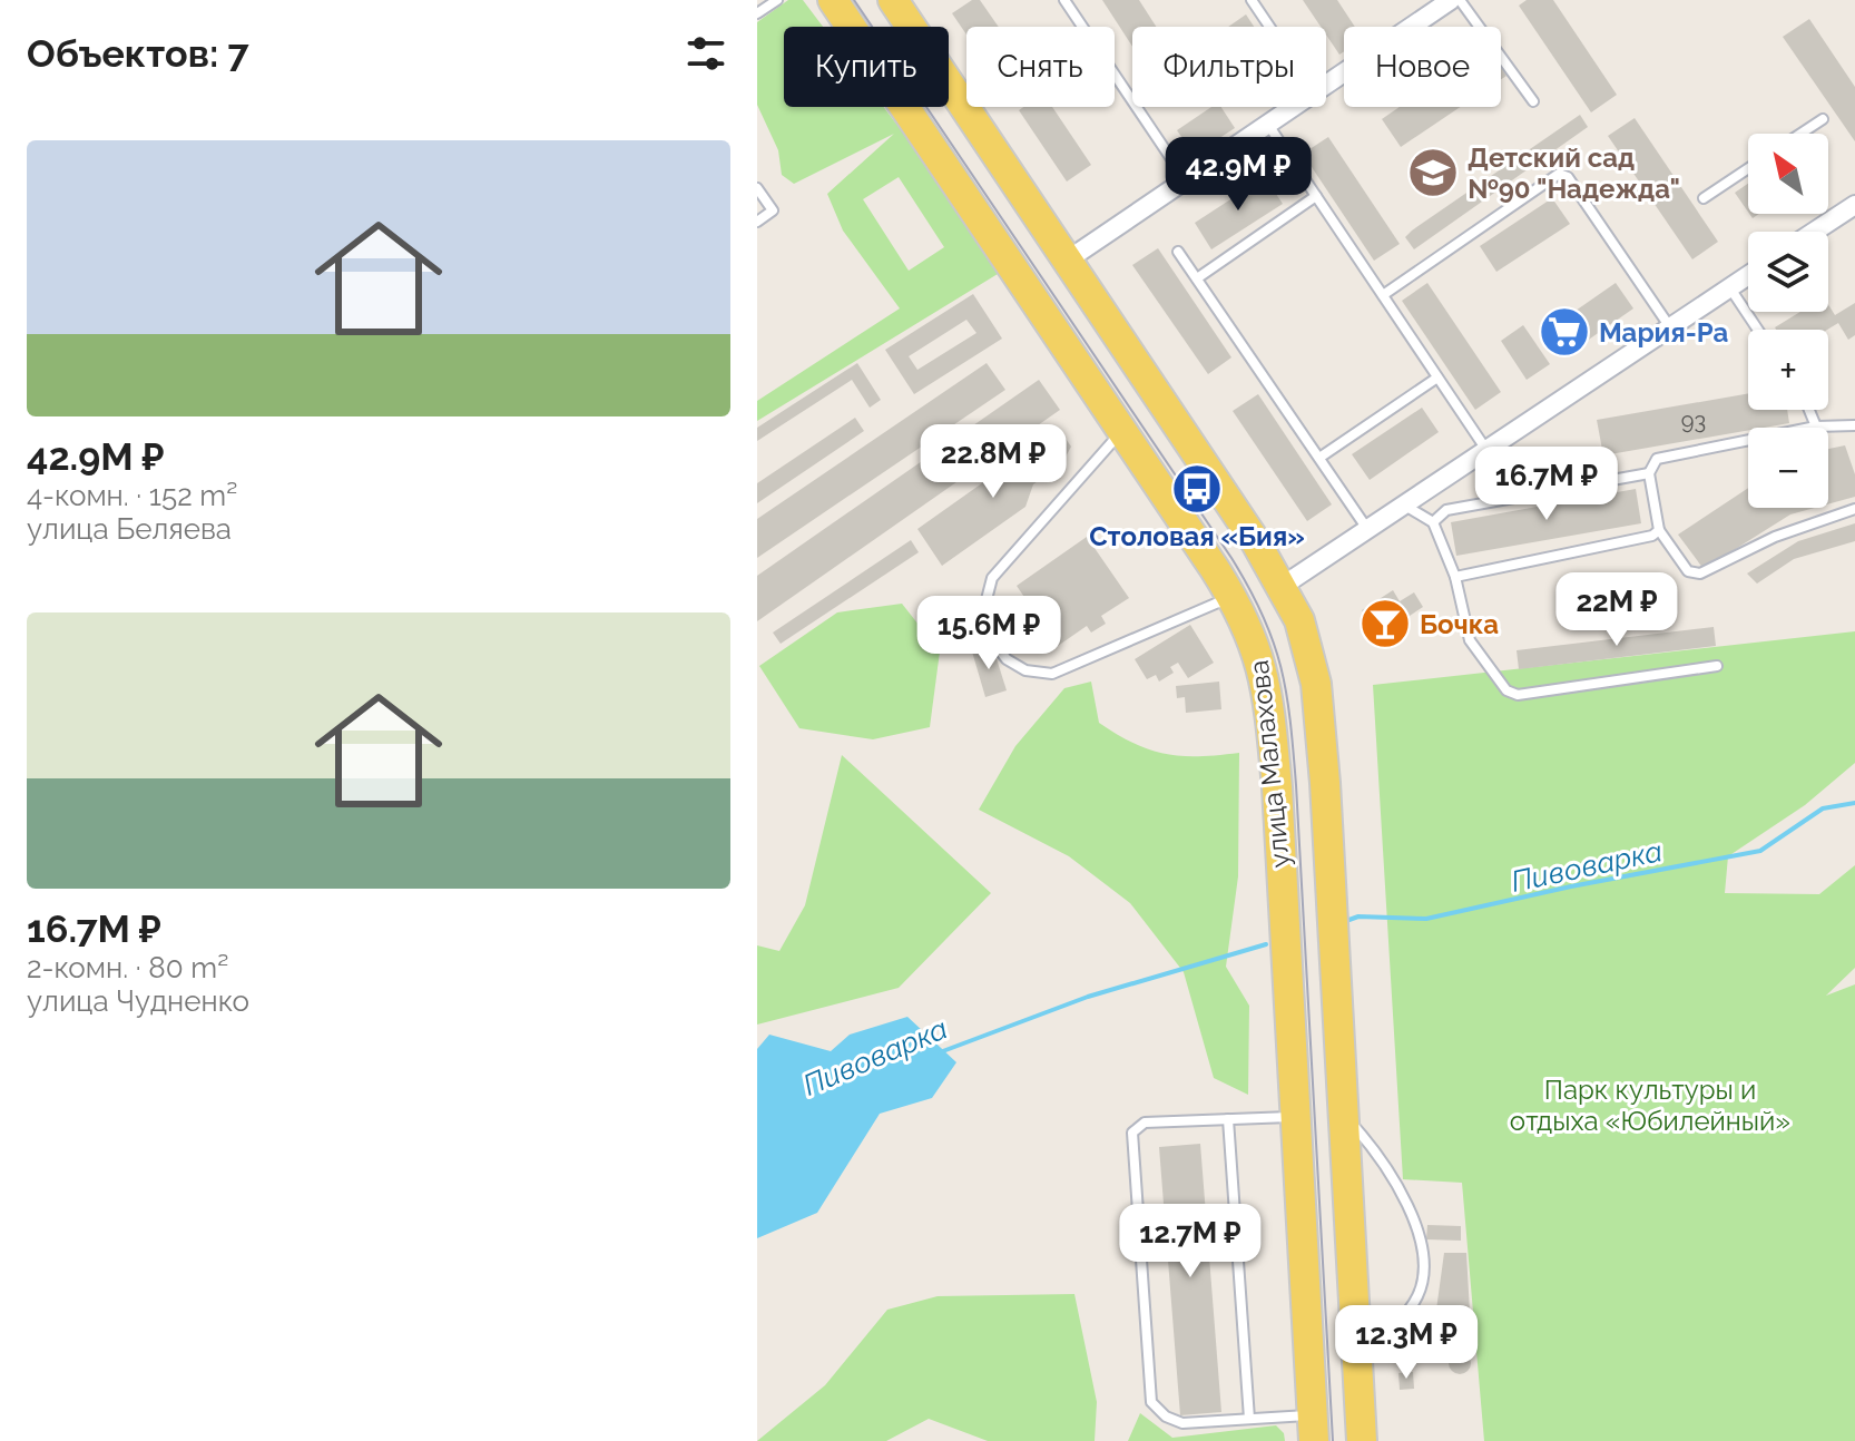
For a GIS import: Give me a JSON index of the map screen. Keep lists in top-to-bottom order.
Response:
{
  "streets": {
    "main road": ["улица Малахова"]
  },
  "water": ["Пивоварка"],
  "parks": ["Парк культуры и отдыха «Юбилейный»"],
  "places": {
    "school or university": ["Детский сад №90 \"Надежда\""],
    "supermarket": ["Мария-Ра"],
    "bus stop": ["Столовая «Бия»"],
    "bar": ["Бочка"]
  },
  "house_numbers": ["93"],
  "north": "top left",
  "page": {
    "heading": "Объектов: 7",
    "chip": [
      "Купить",
      "Снять",
      "Фильтры",
      "Новое"
    ],
    "list": [
      {
        "name": "42.9M ₽",
        "note": "4-комн. · 152 m² · улица Беляева"
      },
      {
        "name": "16.7M ₽",
        "note": "2-комн. · 80 m² · улица Чудненко"
      }
    ],
    "map_buttons": ["+", "−"],
    "price": [
      "42.9M ₽",
      "22.8M ₽",
      "16.7M ₽",
      "22M ₽",
      "15.6M ₽",
      "12.7M ₽",
      "12.3M ₽"
    ]
  }
}
